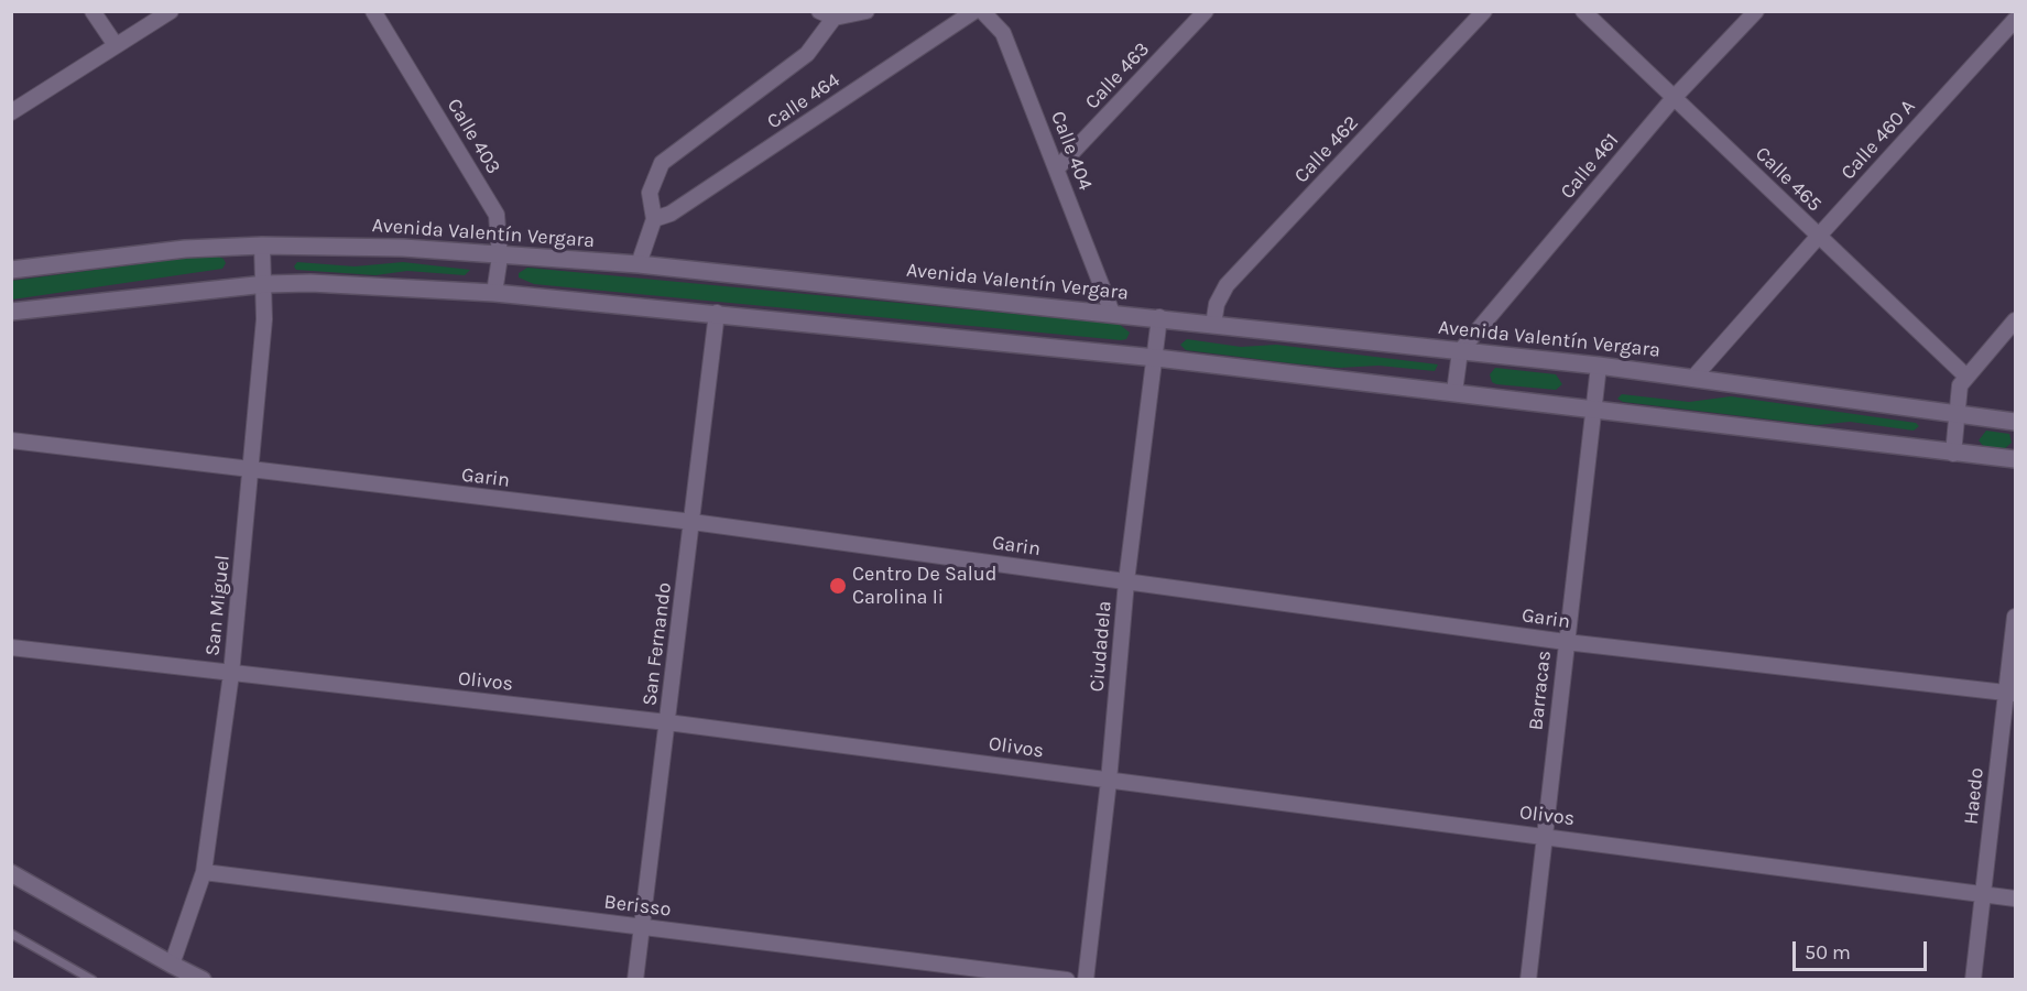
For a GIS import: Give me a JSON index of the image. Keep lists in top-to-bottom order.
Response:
{
  "streets": {
    "street": [
      "Calle 463",
      "Calle 464",
      "Calle 403",
      "Calle 460 A",
      "Calle 462",
      "Calle 404",
      "Calle 461",
      "Calle 465",
      "Avenida Valentín Vergara",
      "Garin",
      "San Miguel",
      "San Fernando",
      "Ciudadela",
      "Olivos",
      "Barracas",
      "Haedo",
      "Berisso"
    ]
  },
  "crossings": [
    ["Calle 463", "Calle 404"],
    ["Calle 464", "Avenida Valentín Vergara"],
    ["Calle 403", "Avenida Valentín Vergara"],
    ["Calle 460 A", "Calle 465"],
    ["Calle 460 A", "Avenida Valentín Vergara"],
    ["Calle 462", "Avenida Valentín Vergara"],
    ["Calle 404", "Avenida Valentín Vergara"],
    ["Calle 461", "Calle 465"],
    ["Calle 461", "Avenida Valentín Vergara"],
    ["Avenida Valentín Vergara", "San Miguel"],
    ["Avenida Valentín Vergara", "Ciudadela"],
    ["Avenida Valentín Vergara", "Barracas"],
    ["Garin", "San Miguel"],
    ["Garin", "San Fernando"],
    ["Garin", "Ciudadela"],
    ["Garin", "Barracas"],
    ["Garin", "Haedo"],
    ["San Miguel", "Olivos"],
    ["San Miguel", "Berisso"],
    ["San Fernando", "Olivos"],
    ["San Fernando", "Berisso"],
    ["Ciudadela", "Olivos"],
    ["Olivos", "Barracas"],
    ["Olivos", "Haedo"]
  ],
  "places": ["Centro De Salud Carolina Ii"],
  "scale_bar": "50 m"
}
